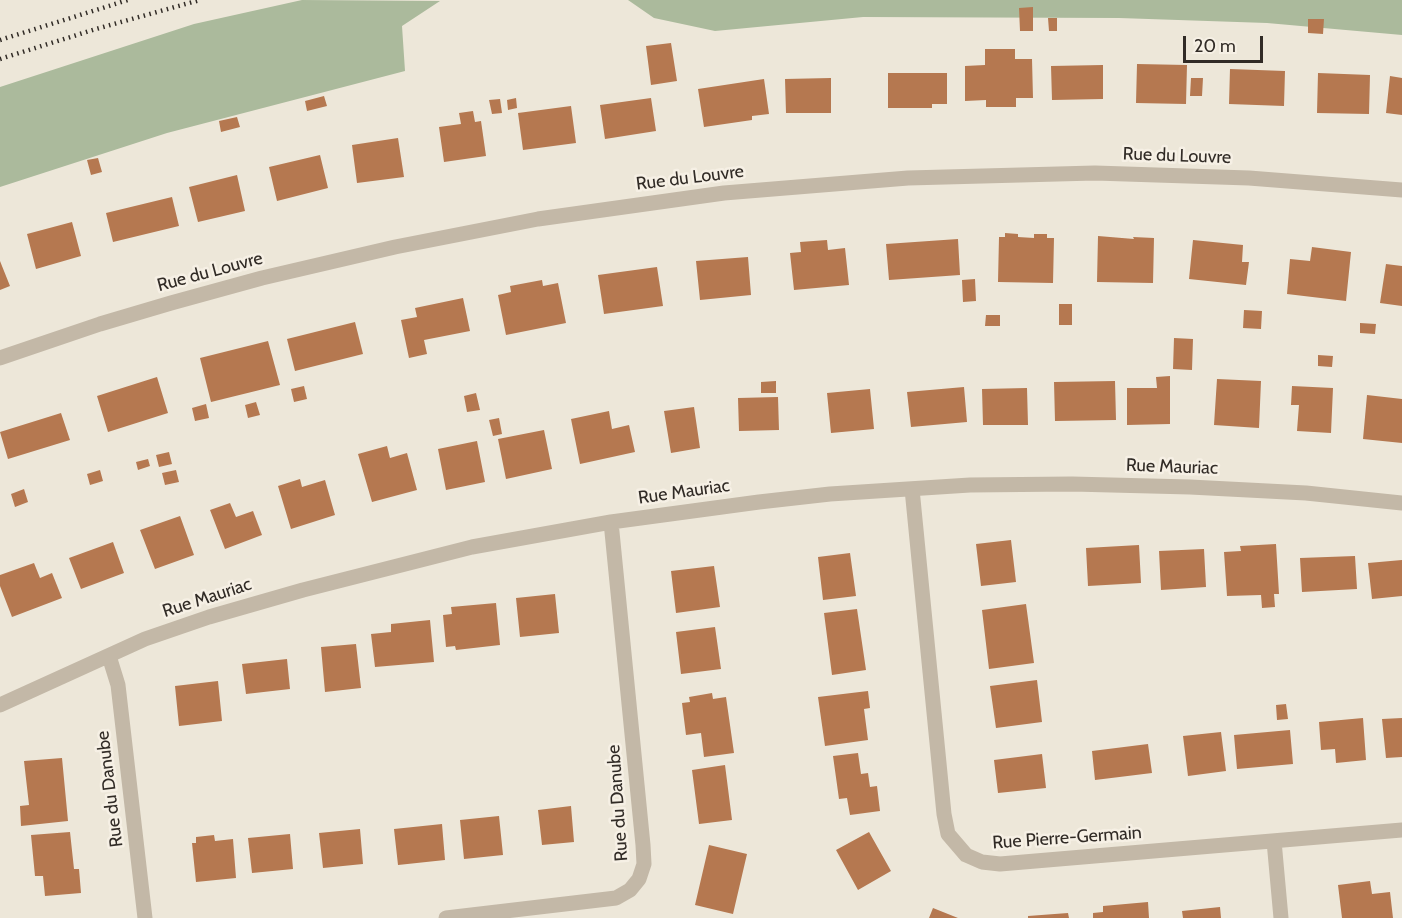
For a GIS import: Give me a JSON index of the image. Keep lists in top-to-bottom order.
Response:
{
  "streets": {
    "street": [
      "Rue du Louvre",
      "Rue Mauriac",
      "Rue du Danube",
      "Rue Pierre-Germain"
    ]
  },
  "crossings": [
    ["Rue Mauriac", "Rue du Danube"],
    ["Rue Mauriac", "Rue Pierre-Germain"]
  ],
  "scale_bar": "20 m"
}
